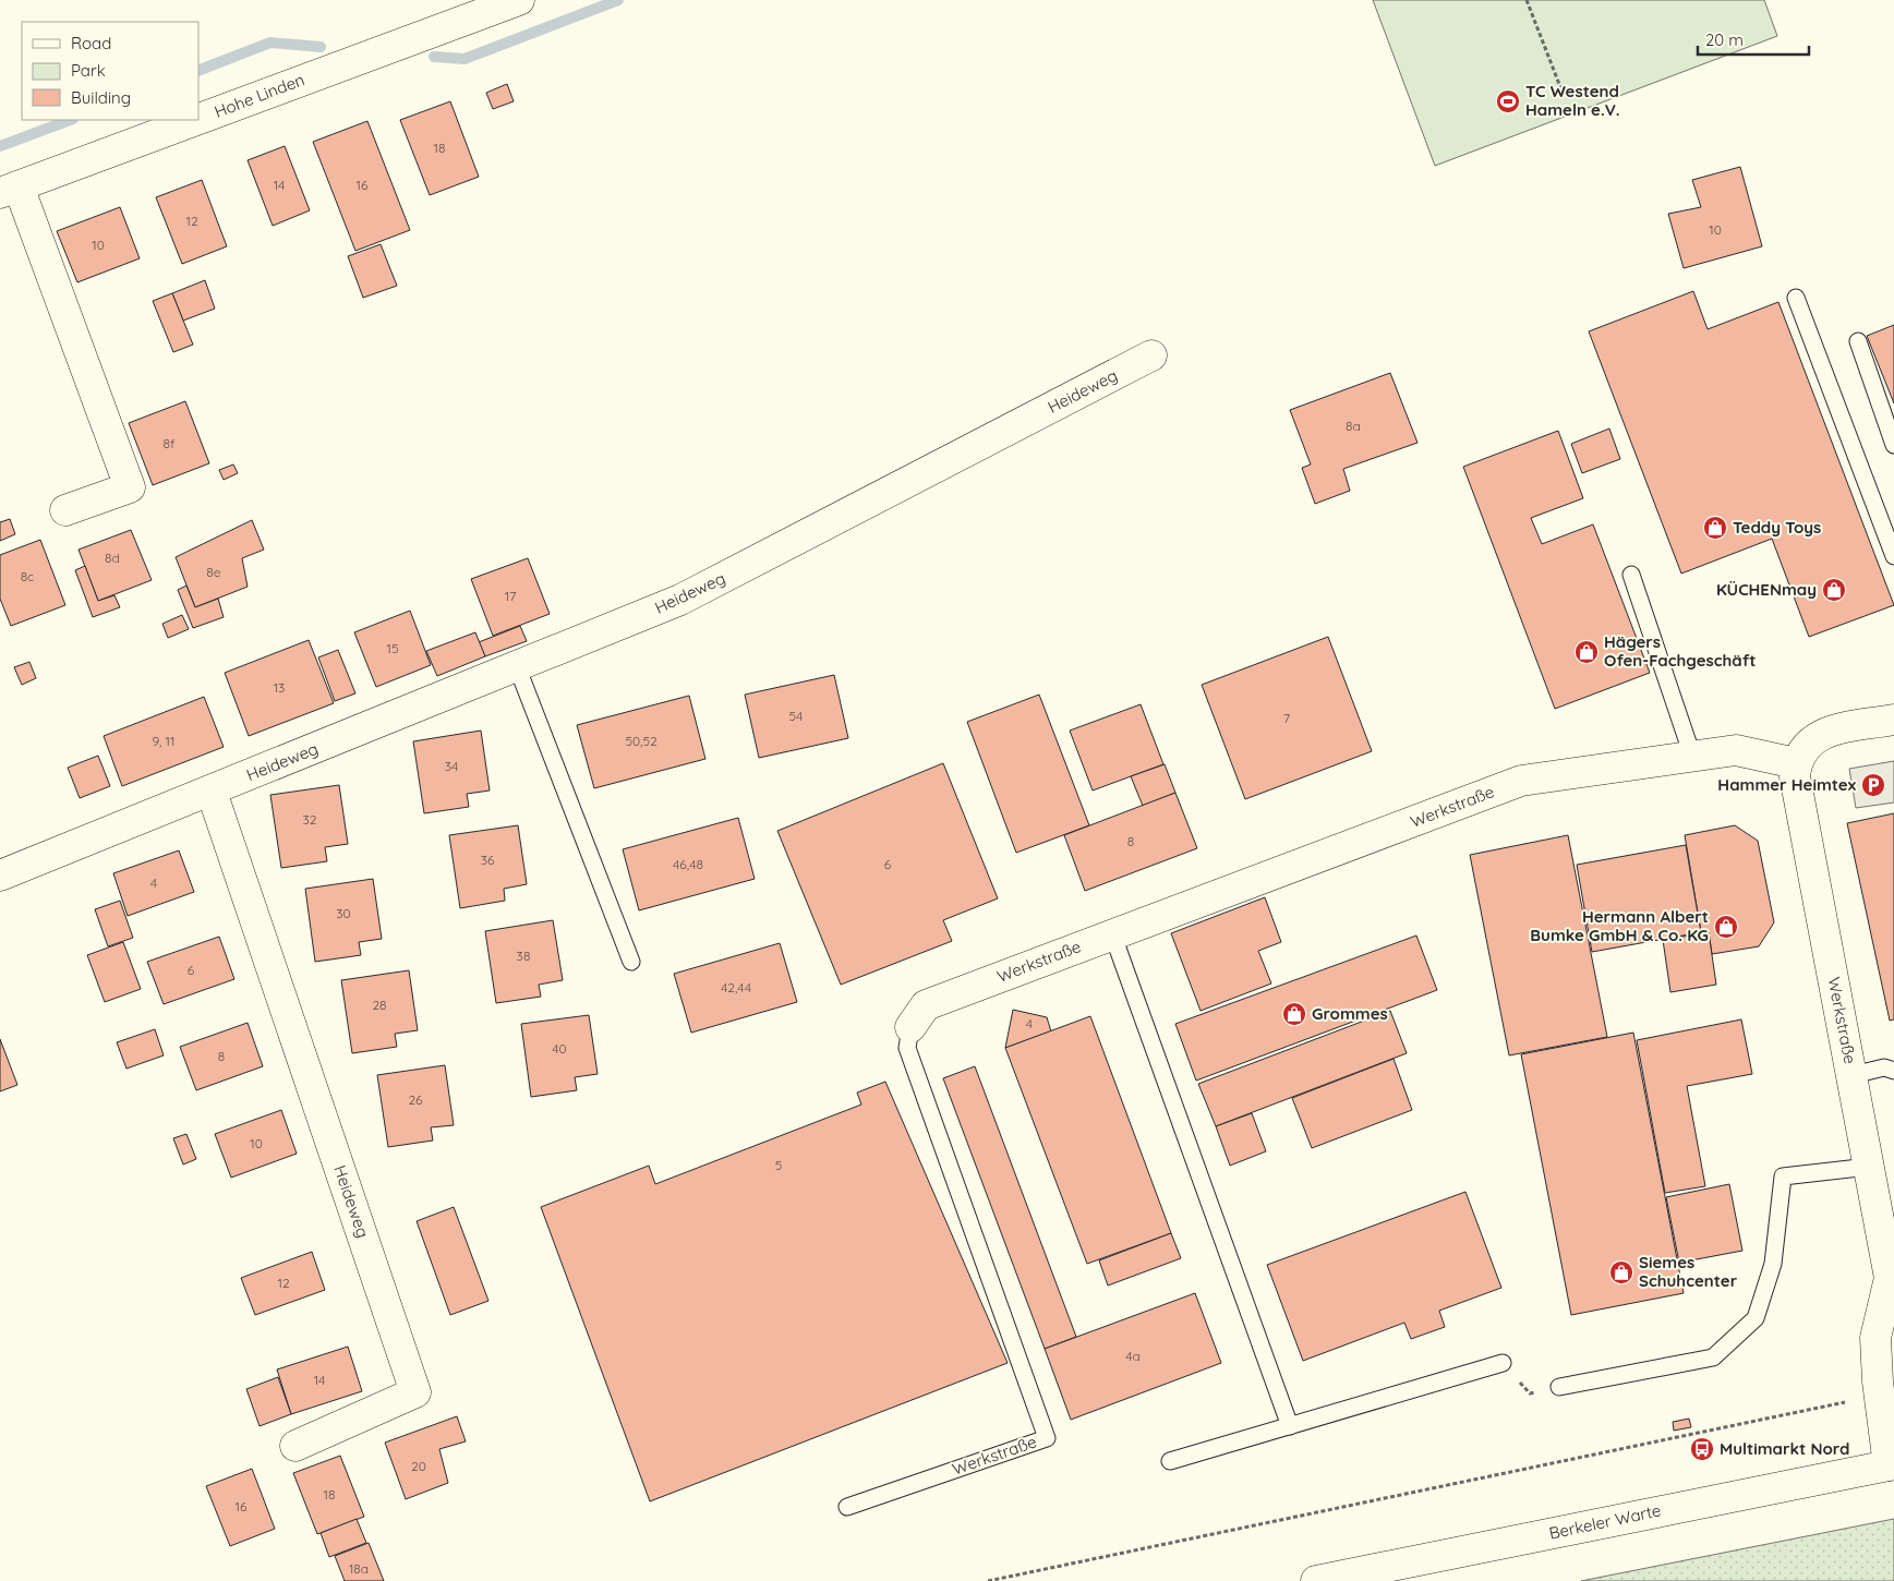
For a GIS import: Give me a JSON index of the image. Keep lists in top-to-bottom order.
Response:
{
  "streets": {
    "street": [
      "Hohe Linden",
      "Heideweg",
      "Werkstraße",
      "Berkeler Warte"
    ]
  },
  "crossings": [
    ["Werkstraße", "Berkeler Warte"]
  ],
  "places": {
    "sports": ["TC Westend Hameln e.V."],
    "shop": [
      "Teddy Toys",
      "KÜCHENmay",
      "Hägers Ofen-Fachgeschäft",
      "Hermann Albert Bumke GmbH & Co. KG",
      "Grommes",
      "Siemes Schuhcenter"
    ],
    "parking": ["Hammer Heimtex"],
    "bus stop": ["Multimarkt Nord"]
  },
  "house_numbers": [
    "18",
    "14",
    "16",
    "12",
    "10",
    "10",
    "8a",
    "8f",
    "8d",
    "8e",
    "8c",
    "17",
    "15",
    "13",
    "54",
    "7",
    "9, 11",
    "50,52",
    "34",
    "32",
    "8",
    "36",
    "46,48",
    "6",
    "4",
    "30",
    "38",
    "6",
    "42,44",
    "28",
    "4",
    "40",
    "8",
    "26",
    "10",
    "5",
    "12",
    "4a",
    "14",
    "20",
    "18",
    "16",
    "18a"
  ],
  "legend": ["Road", "Park", "Building"],
  "scale_bar": "20 m"
}
